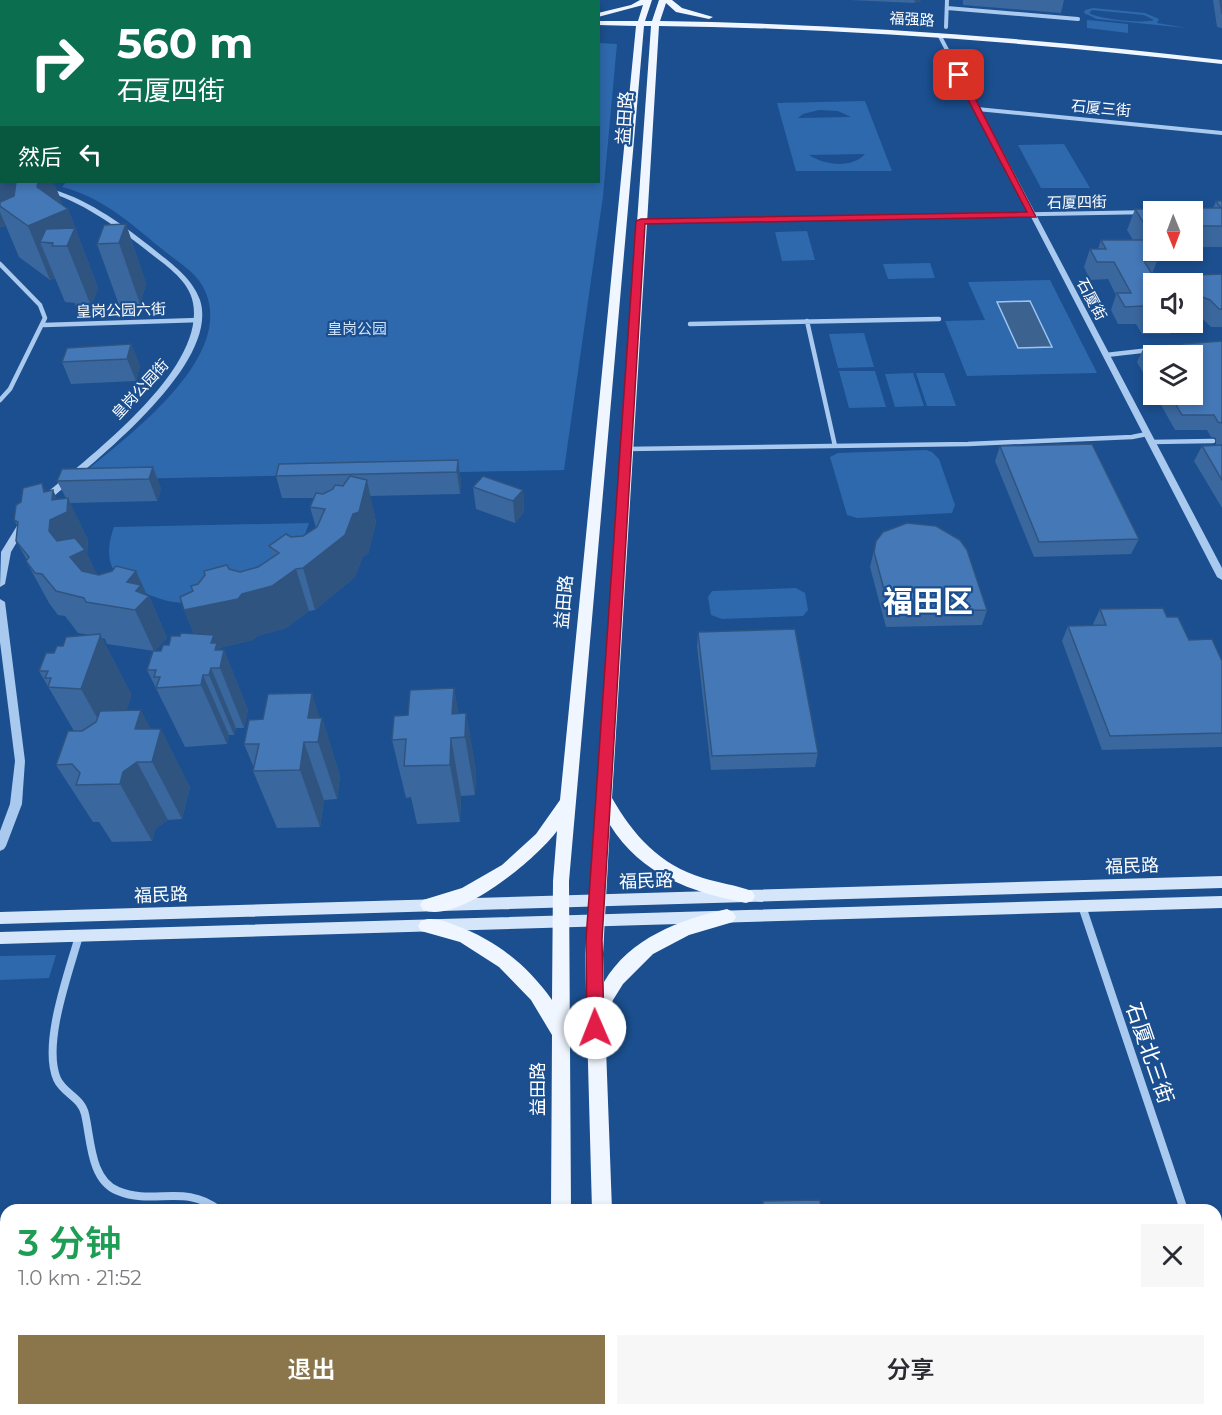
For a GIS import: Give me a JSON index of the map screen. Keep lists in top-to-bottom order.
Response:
{
  "streets": {
    "main road": ["福强路", "益田路", "福民路"],
    "street": [
      "石厦三街",
      "石厦四街",
      "石厦街",
      "皇岗公园六街",
      "皇岗公园街",
      "石厦北三街"
    ]
  },
  "crossings": [
    ["福强路", "益田路"],
    ["福强路", "石厦街"],
    ["石厦三街", "石厦街"],
    ["益田路", "石厦四街"],
    ["益田路", "福民路"],
    ["石厦四街", "石厦街"],
    ["皇岗公园六街", "皇岗公园街"]
  ],
  "districts": ["福田区"],
  "parks": ["皇岗公园"],
  "north": "bottom",
  "page": {
    "turn": ["560 m", "石厦四街"],
    "then": "然后",
    "heading": ["3 分钟", "1.0 km · 21:52"],
    "buttons": ["退出", "分享"]
  }
}
